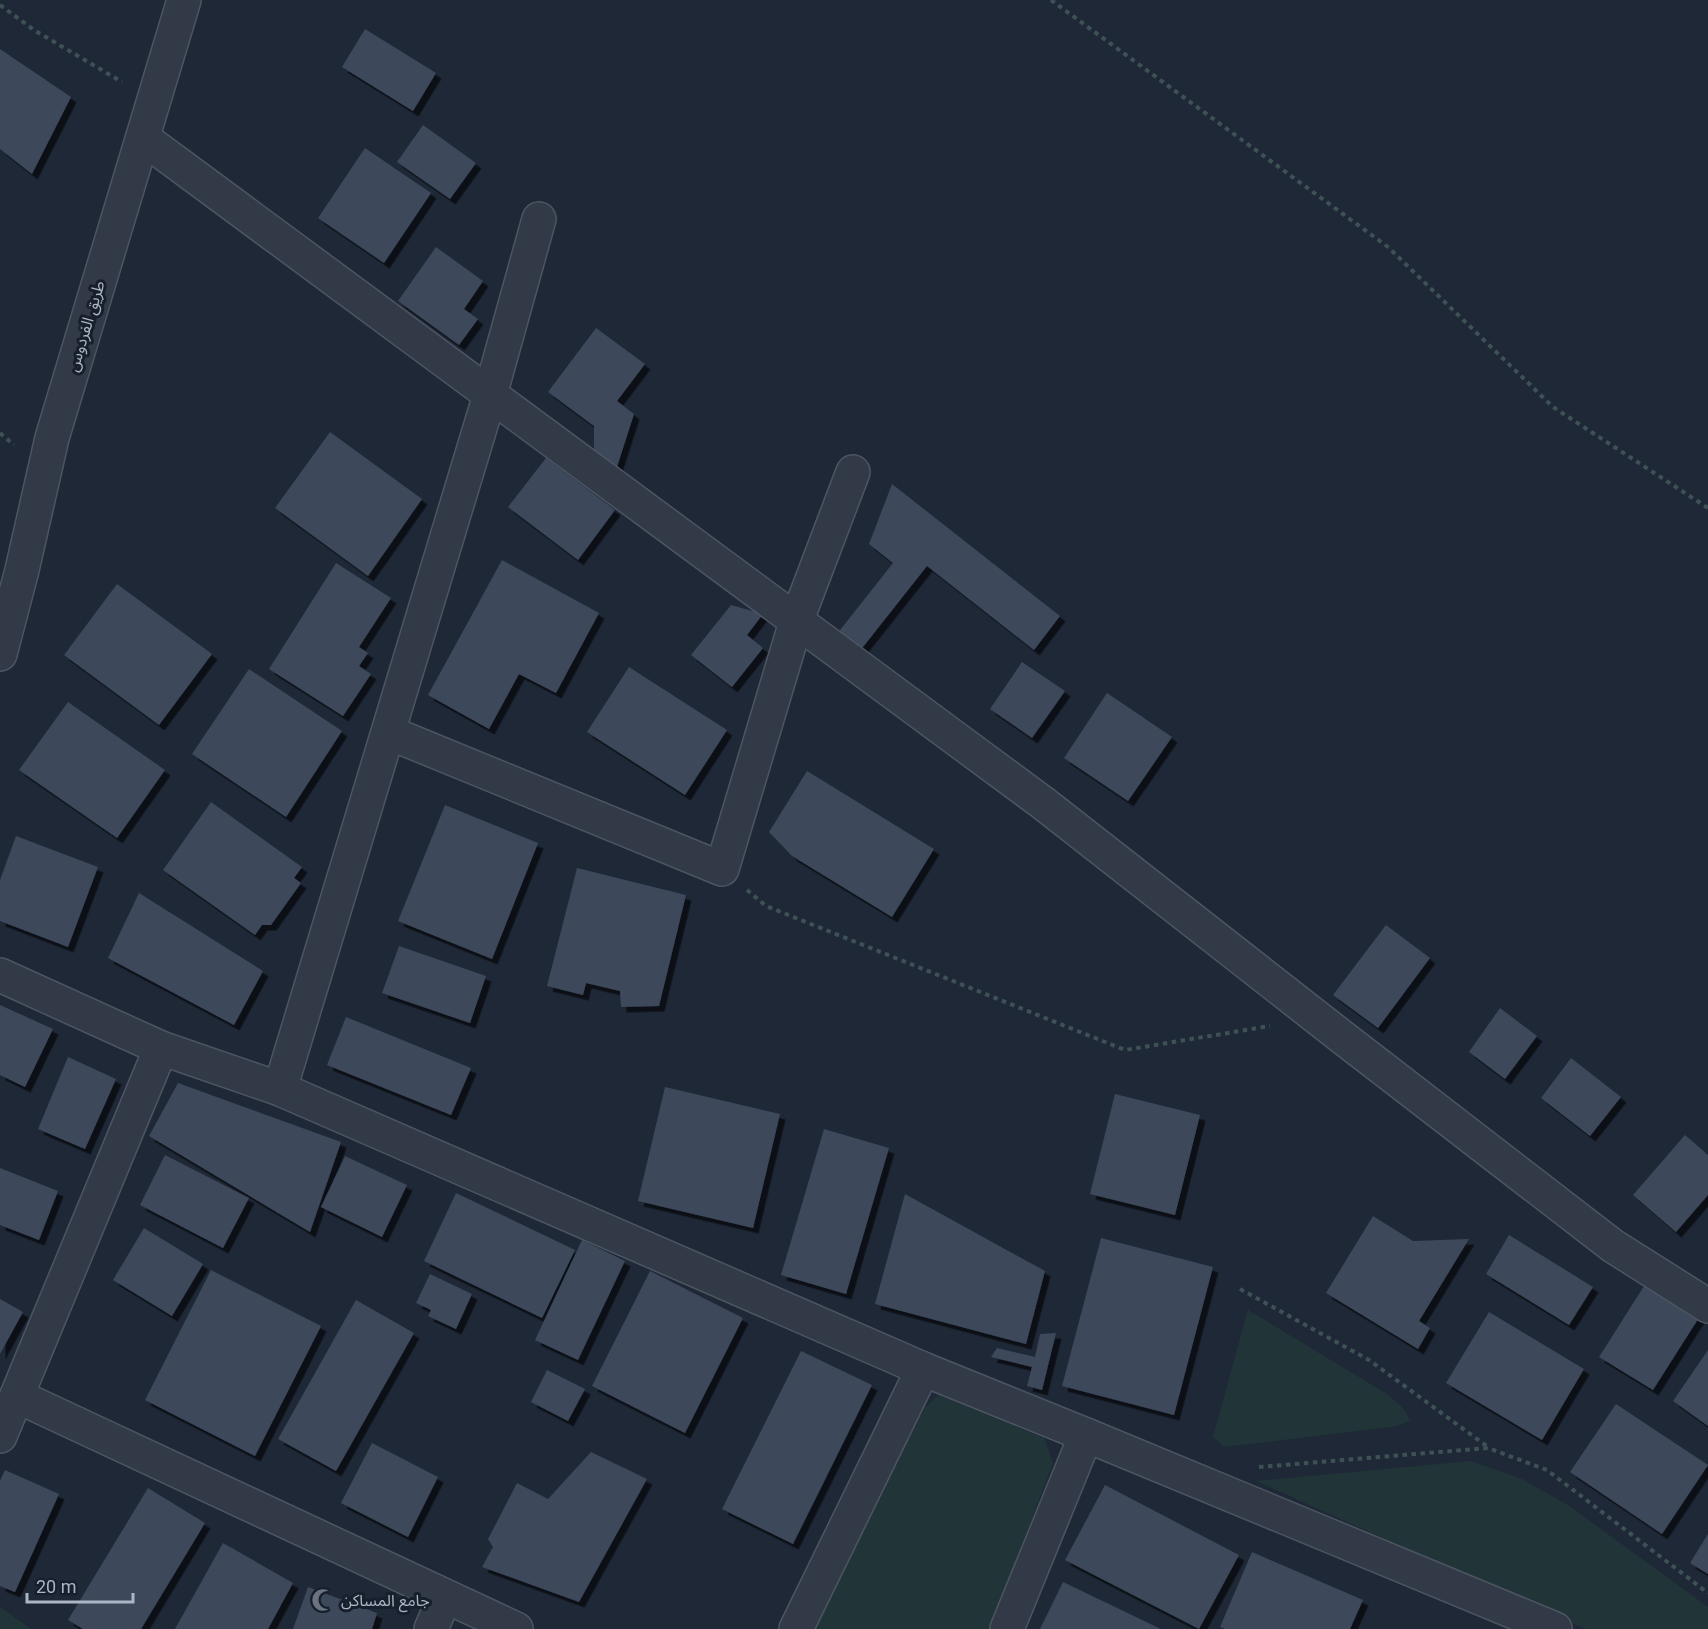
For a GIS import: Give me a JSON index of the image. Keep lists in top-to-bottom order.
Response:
{
  "streets": {
    "street": ["طريق الفردوس"]
  },
  "places": {
    "mosque": ["جامع المساكن"]
  },
  "scale_bar": "20 m"
}
